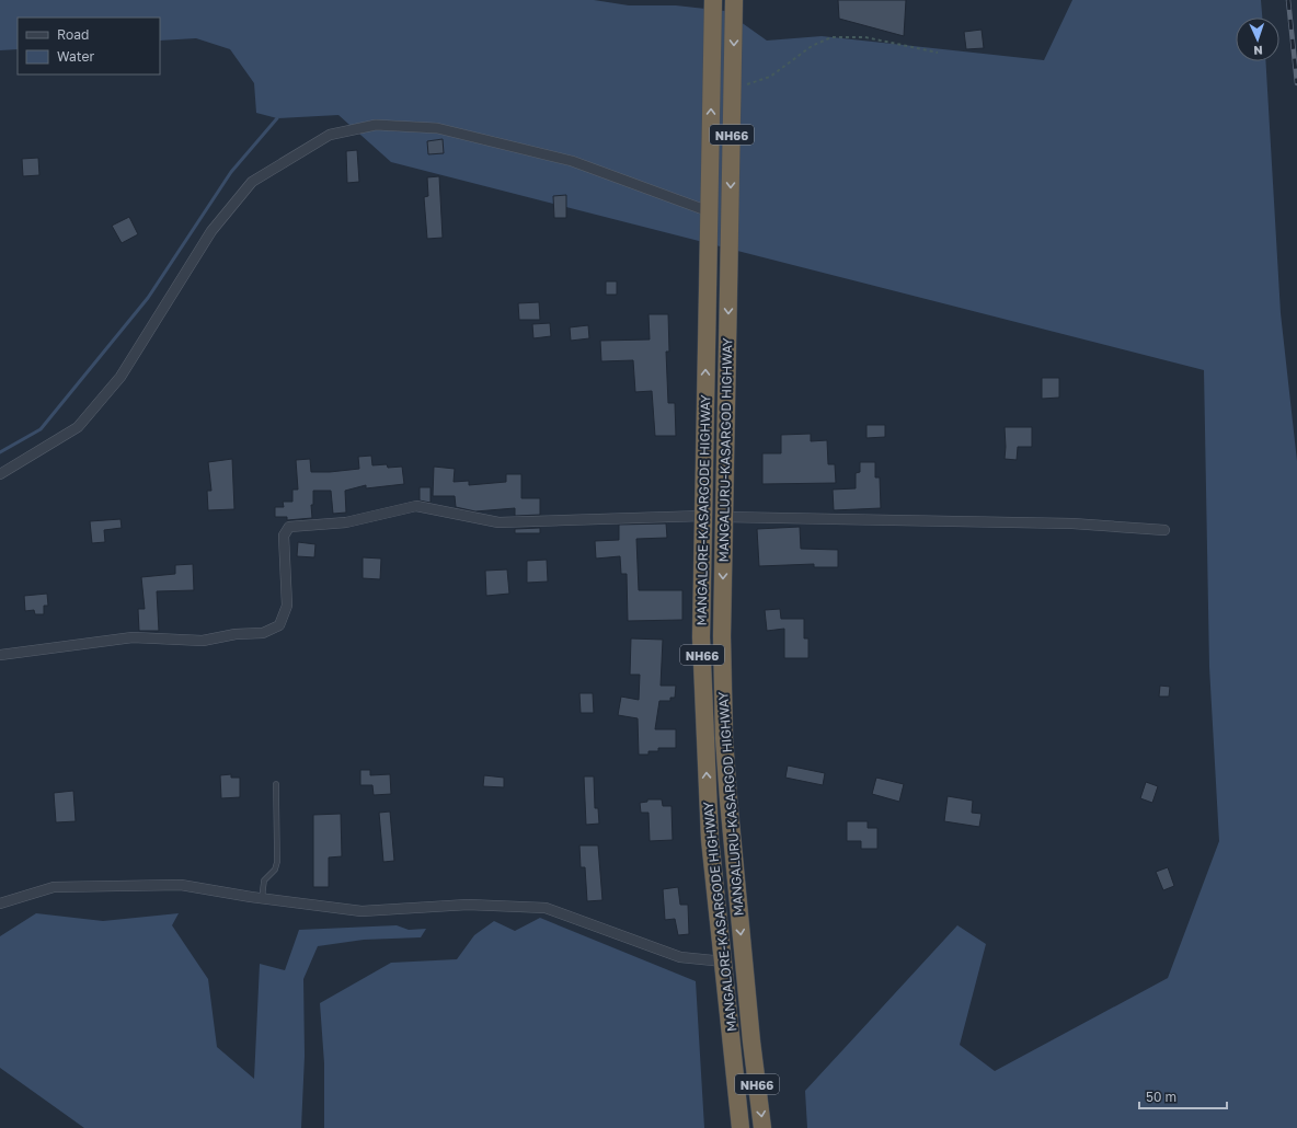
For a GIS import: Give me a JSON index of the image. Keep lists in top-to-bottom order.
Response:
{
  "streets": {
    "highway": ["NH66", "MANGALURU-KASARGOD HIGHWAY", "MANGALORE-KASARGODE HIGHWAY"]
  },
  "crossings": [
    ["NH66", "MANGALURU-KASARGOD HIGHWAY"],
    ["NH66", "MANGALORE-KASARGODE HIGHWAY"]
  ],
  "one_way": ["MANGALURU-KASARGOD HIGHWAY", "MANGALORE-KASARGODE HIGHWAY"],
  "legend": ["Road", "Water"],
  "scale_bar": "50 m",
  "north": "bottom"
}
